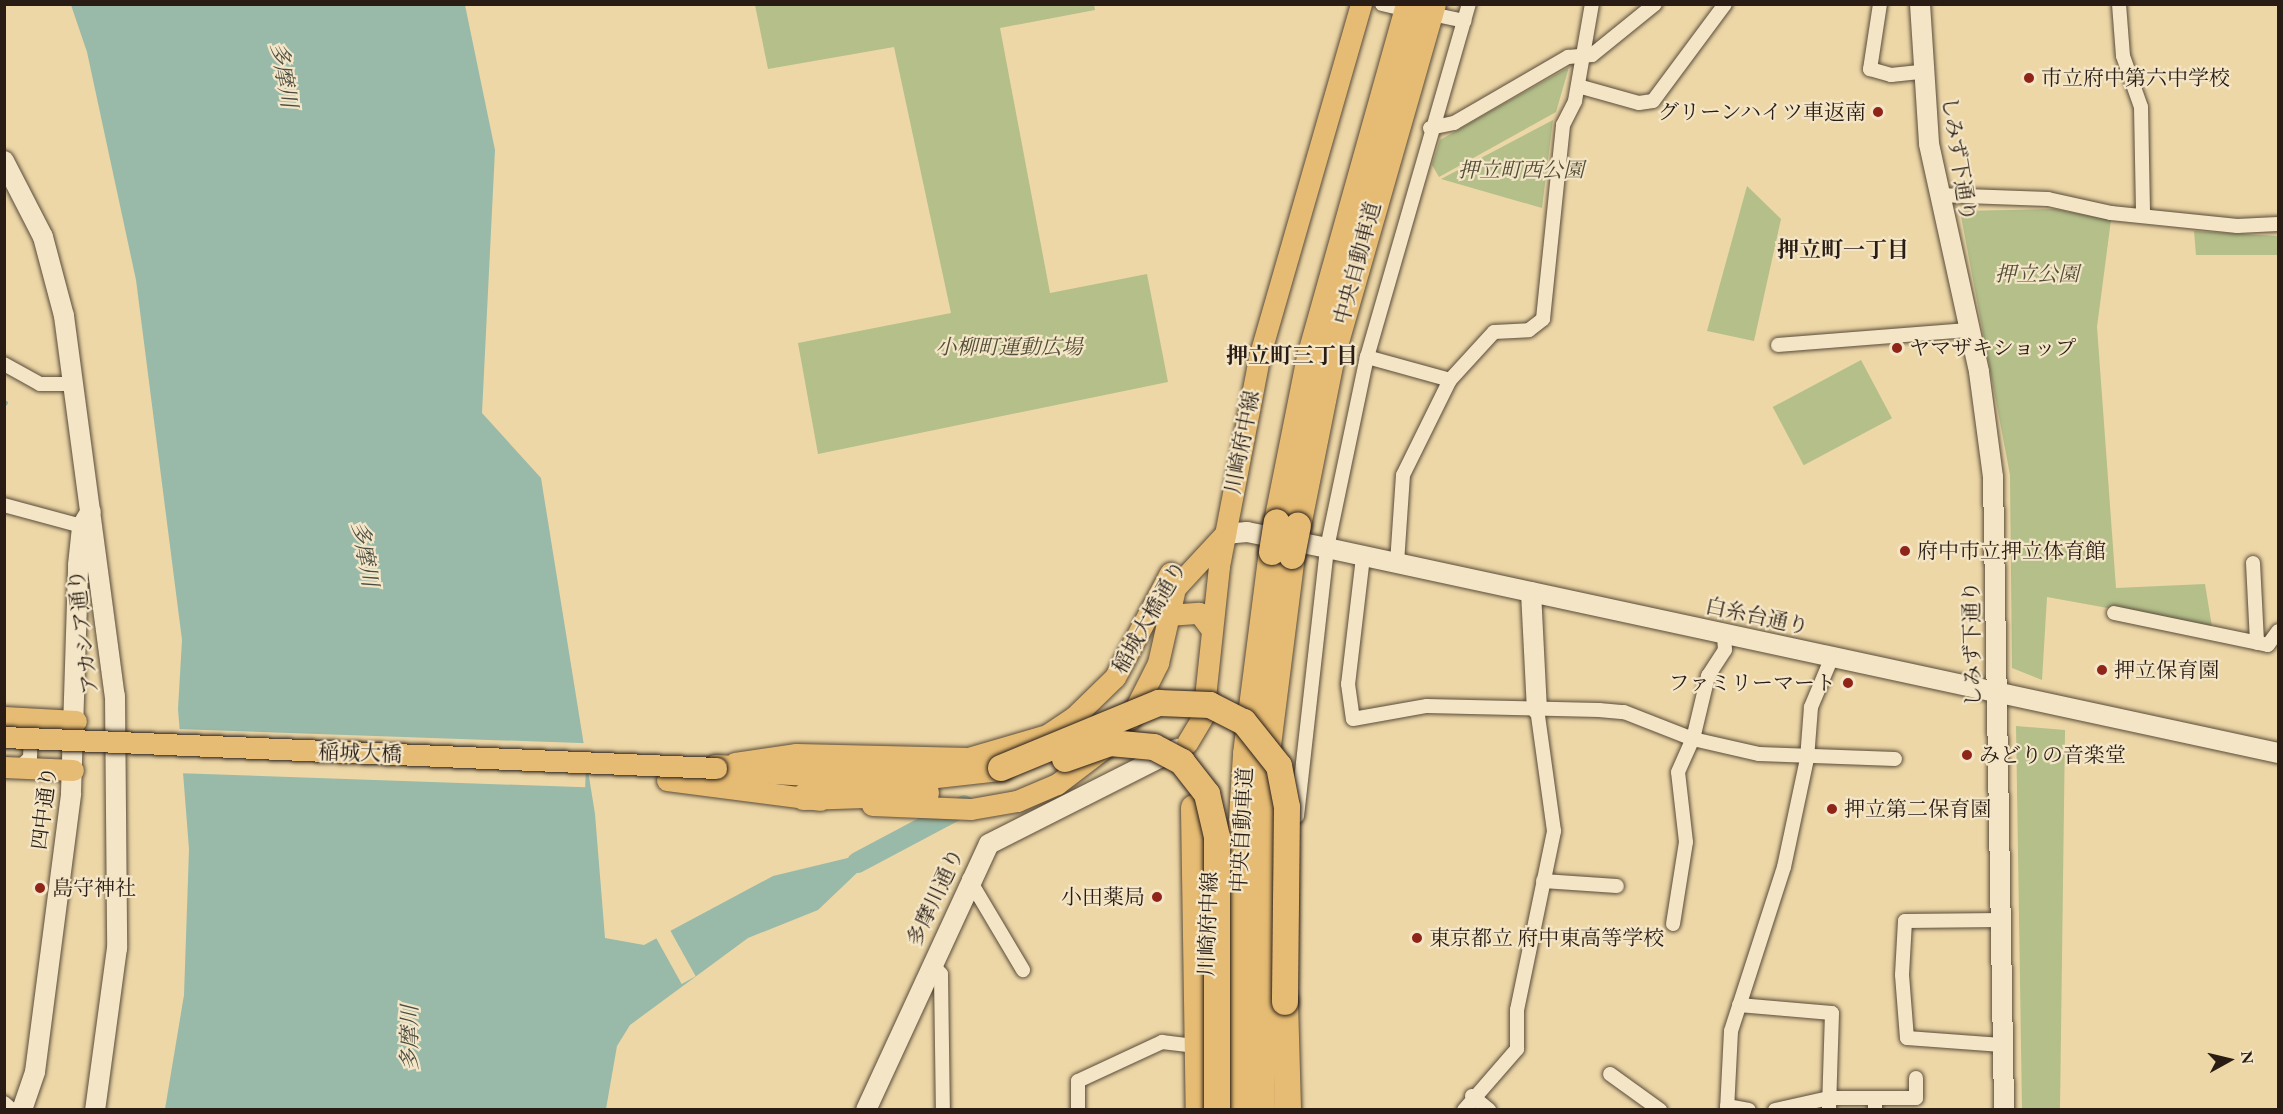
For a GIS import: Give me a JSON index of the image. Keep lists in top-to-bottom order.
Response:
{
  "streets": {
    "highway": ["中央自動車道"],
    "main road": ["川崎府中線", "稲城大橋通り", "稲城大橋"],
    "street": [
      "しみず下通り",
      "白糸台通り",
      "アカシア通り",
      "四中通り",
      "多摩川通り"
    ]
  },
  "crossings": [
    ["しみず下通り", "白糸台通り"],
    ["川崎府中線", "白糸台通り"],
    ["川崎府中線", "稲城大橋通り"],
    ["川崎府中線", "多摩川通り"],
    ["白糸台通り", "稲城大橋通り"],
    ["稲城大橋通り", "稲城大橋"],
    ["アカシア通り", "四中通り"]
  ],
  "districts": ["押立町一丁目", "押立町三丁目"],
  "water": ["多摩川"],
  "parks": ["押立町西公園", "押立公園", "小柳町運動広場"],
  "places": [
    "市立府中第六中学校",
    "グリーンハイツ車返南",
    "ヤマザキショップ",
    "府中市立押立体育館",
    "押立保育園",
    "ファミリーマート",
    "みどりの音楽堂",
    "押立第二保育園",
    "島守神社",
    "小田薬局",
    "東京都立 府中東高等学校"
  ],
  "north": "right"
}
